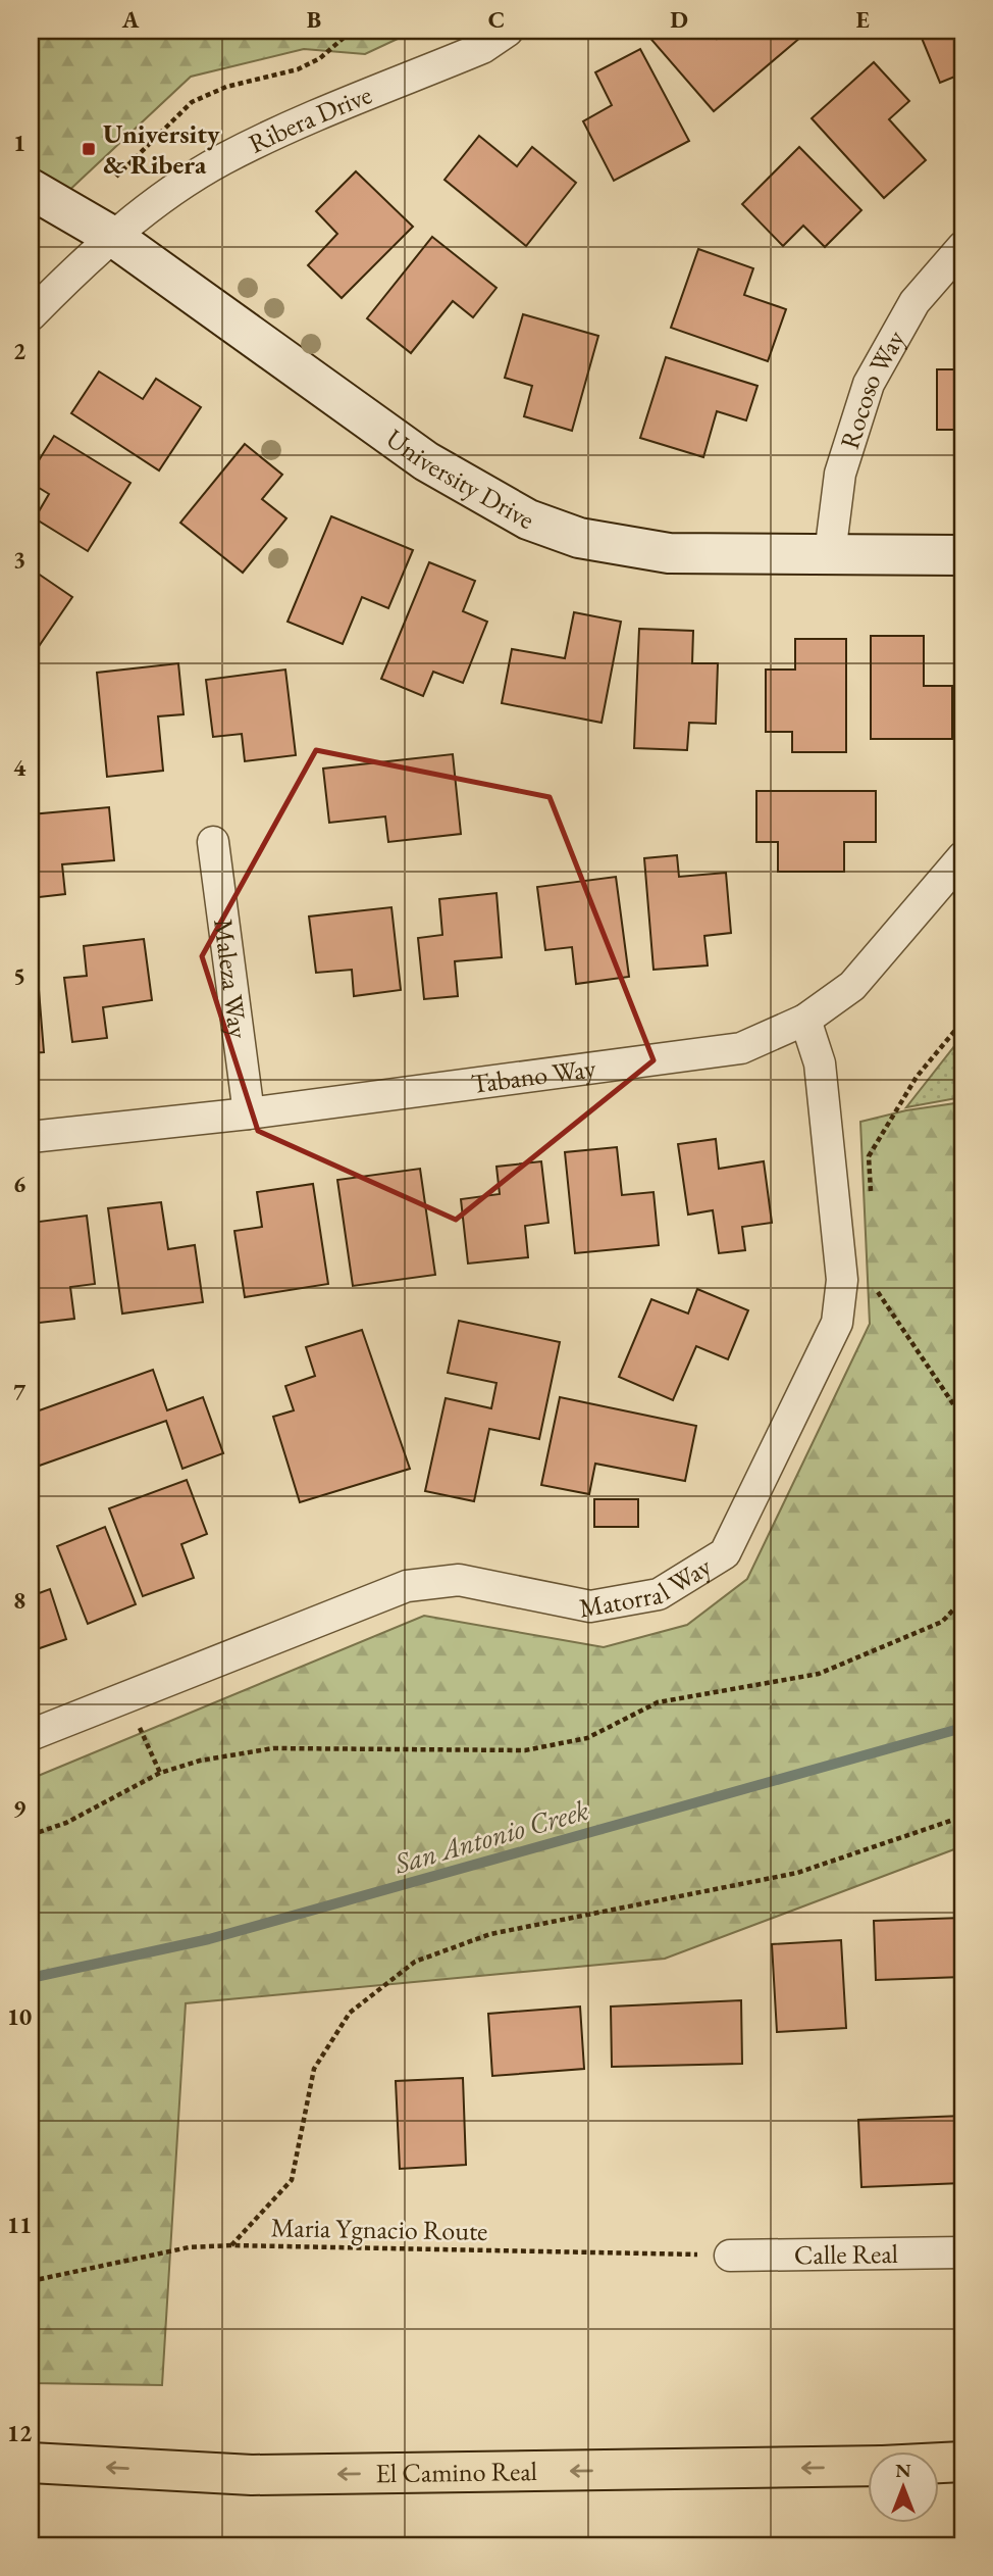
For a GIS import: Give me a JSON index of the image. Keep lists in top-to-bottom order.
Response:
{
  "streets": {
    "highway": ["El Camino Real"],
    "street": [
      "Ribera Drive",
      "Rocoso Way",
      "University Drive",
      "Maleza Way",
      "Tabano Way",
      "Matorral Way",
      "Calle Real"
    ],
    "path": ["Maria Ygnacio Route"]
  },
  "crossings": [
    ["Ribera Drive", "University Drive"],
    ["Rocoso Way", "University Drive"],
    ["Maleza Way", "Tabano Way"],
    ["Tabano Way", "Matorral Way"],
    ["Maria Ygnacio Route", "Calle Real"]
  ],
  "one_way": ["El Camino Real"],
  "water": ["San Antonio Creek"],
  "places": {
    "transit": ["University & Ribera"]
  },
  "north": "top",
  "grid": {
    "columns": [
      "A",
      "B",
      "C",
      "D",
      "E"
    ],
    "rows": [
      "1",
      "2",
      "3",
      "4",
      "5",
      "6",
      "7",
      "8",
      "9",
      "10",
      "11",
      "12"
    ]
  }
}
